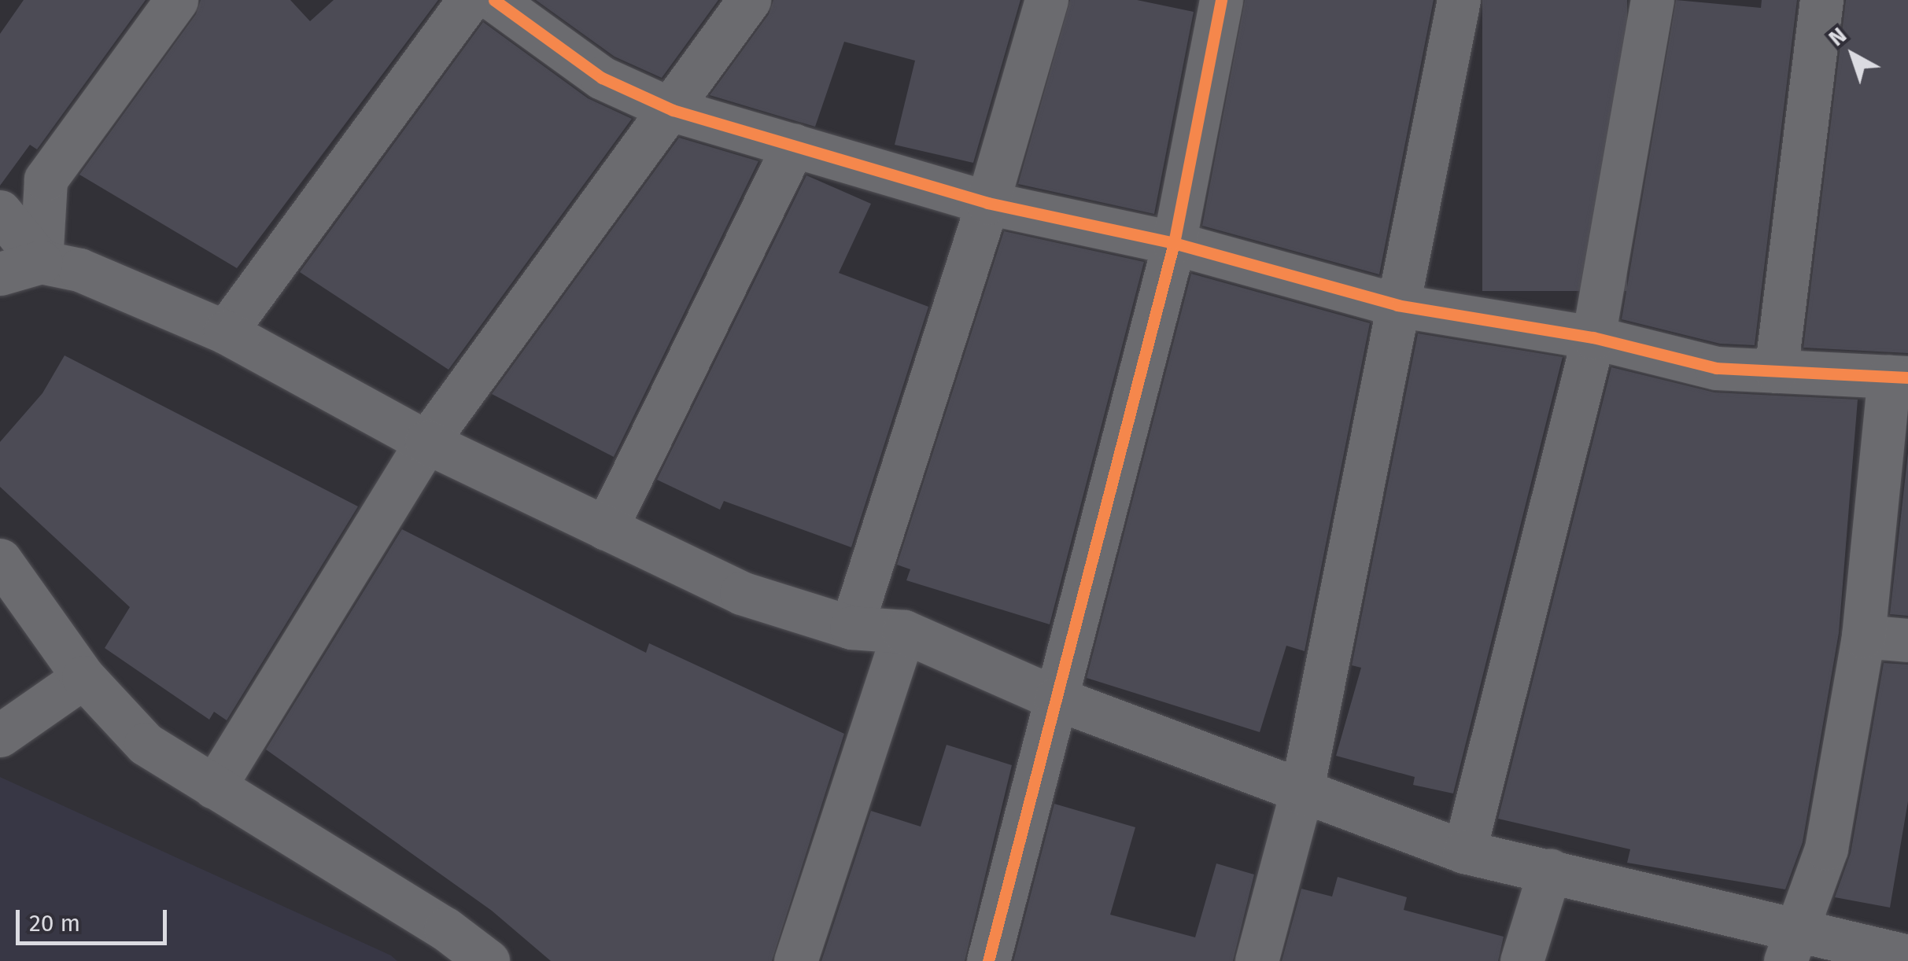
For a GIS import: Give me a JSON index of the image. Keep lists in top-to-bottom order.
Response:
{
  "scale_bar": "20 m",
  "north": "top left"
}
